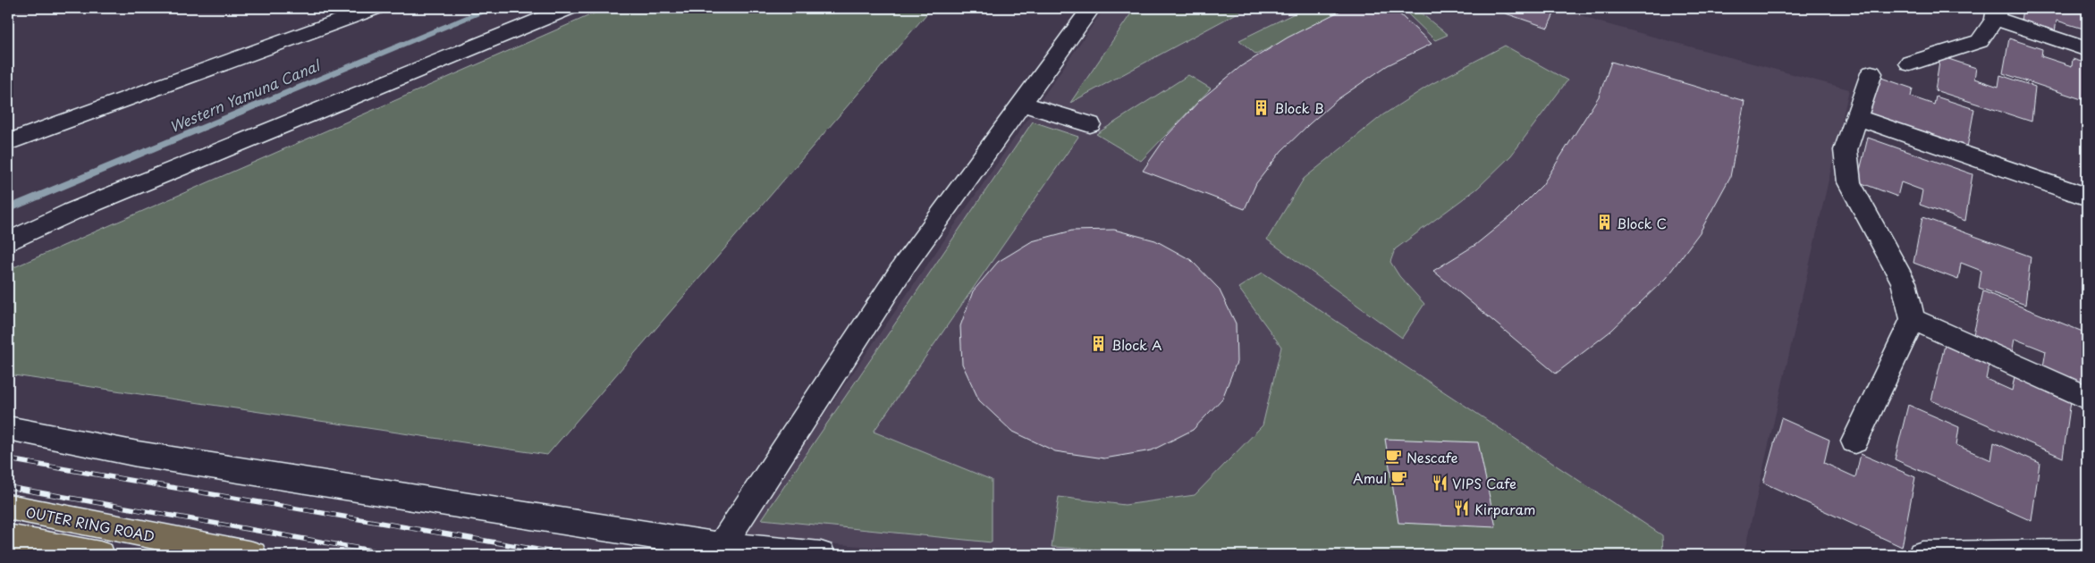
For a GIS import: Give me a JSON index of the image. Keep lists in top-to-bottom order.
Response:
{
  "streets": {
    "main road": ["OUTER RING ROAD"]
  },
  "water": ["Western Yamuna Canal"],
  "places": {
    "building": ["Block B", "Block C", "Block A"],
    "cafe": ["Nescafe", "Amul"],
    "restaurant": ["VIPS Cafe", "Kirparam"]
  }
}
